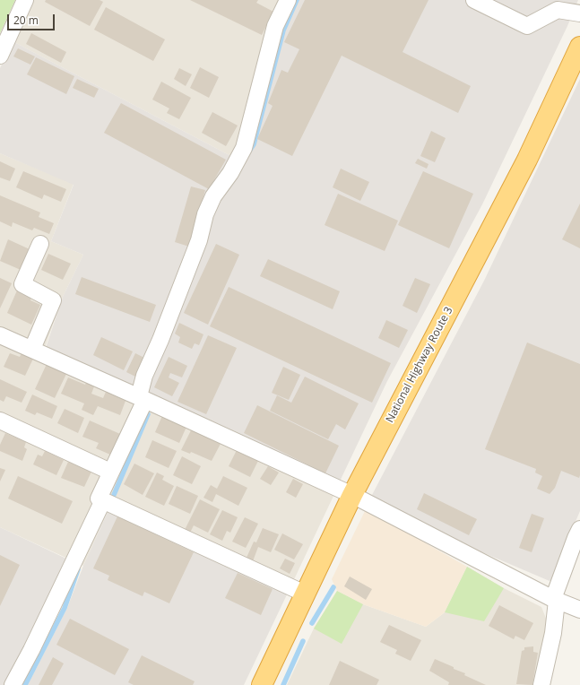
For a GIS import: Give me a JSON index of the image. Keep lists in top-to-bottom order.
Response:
{
  "streets": {
    "highway": ["National Highway Route 3"]
  },
  "scale_bar": "20 m"
}
